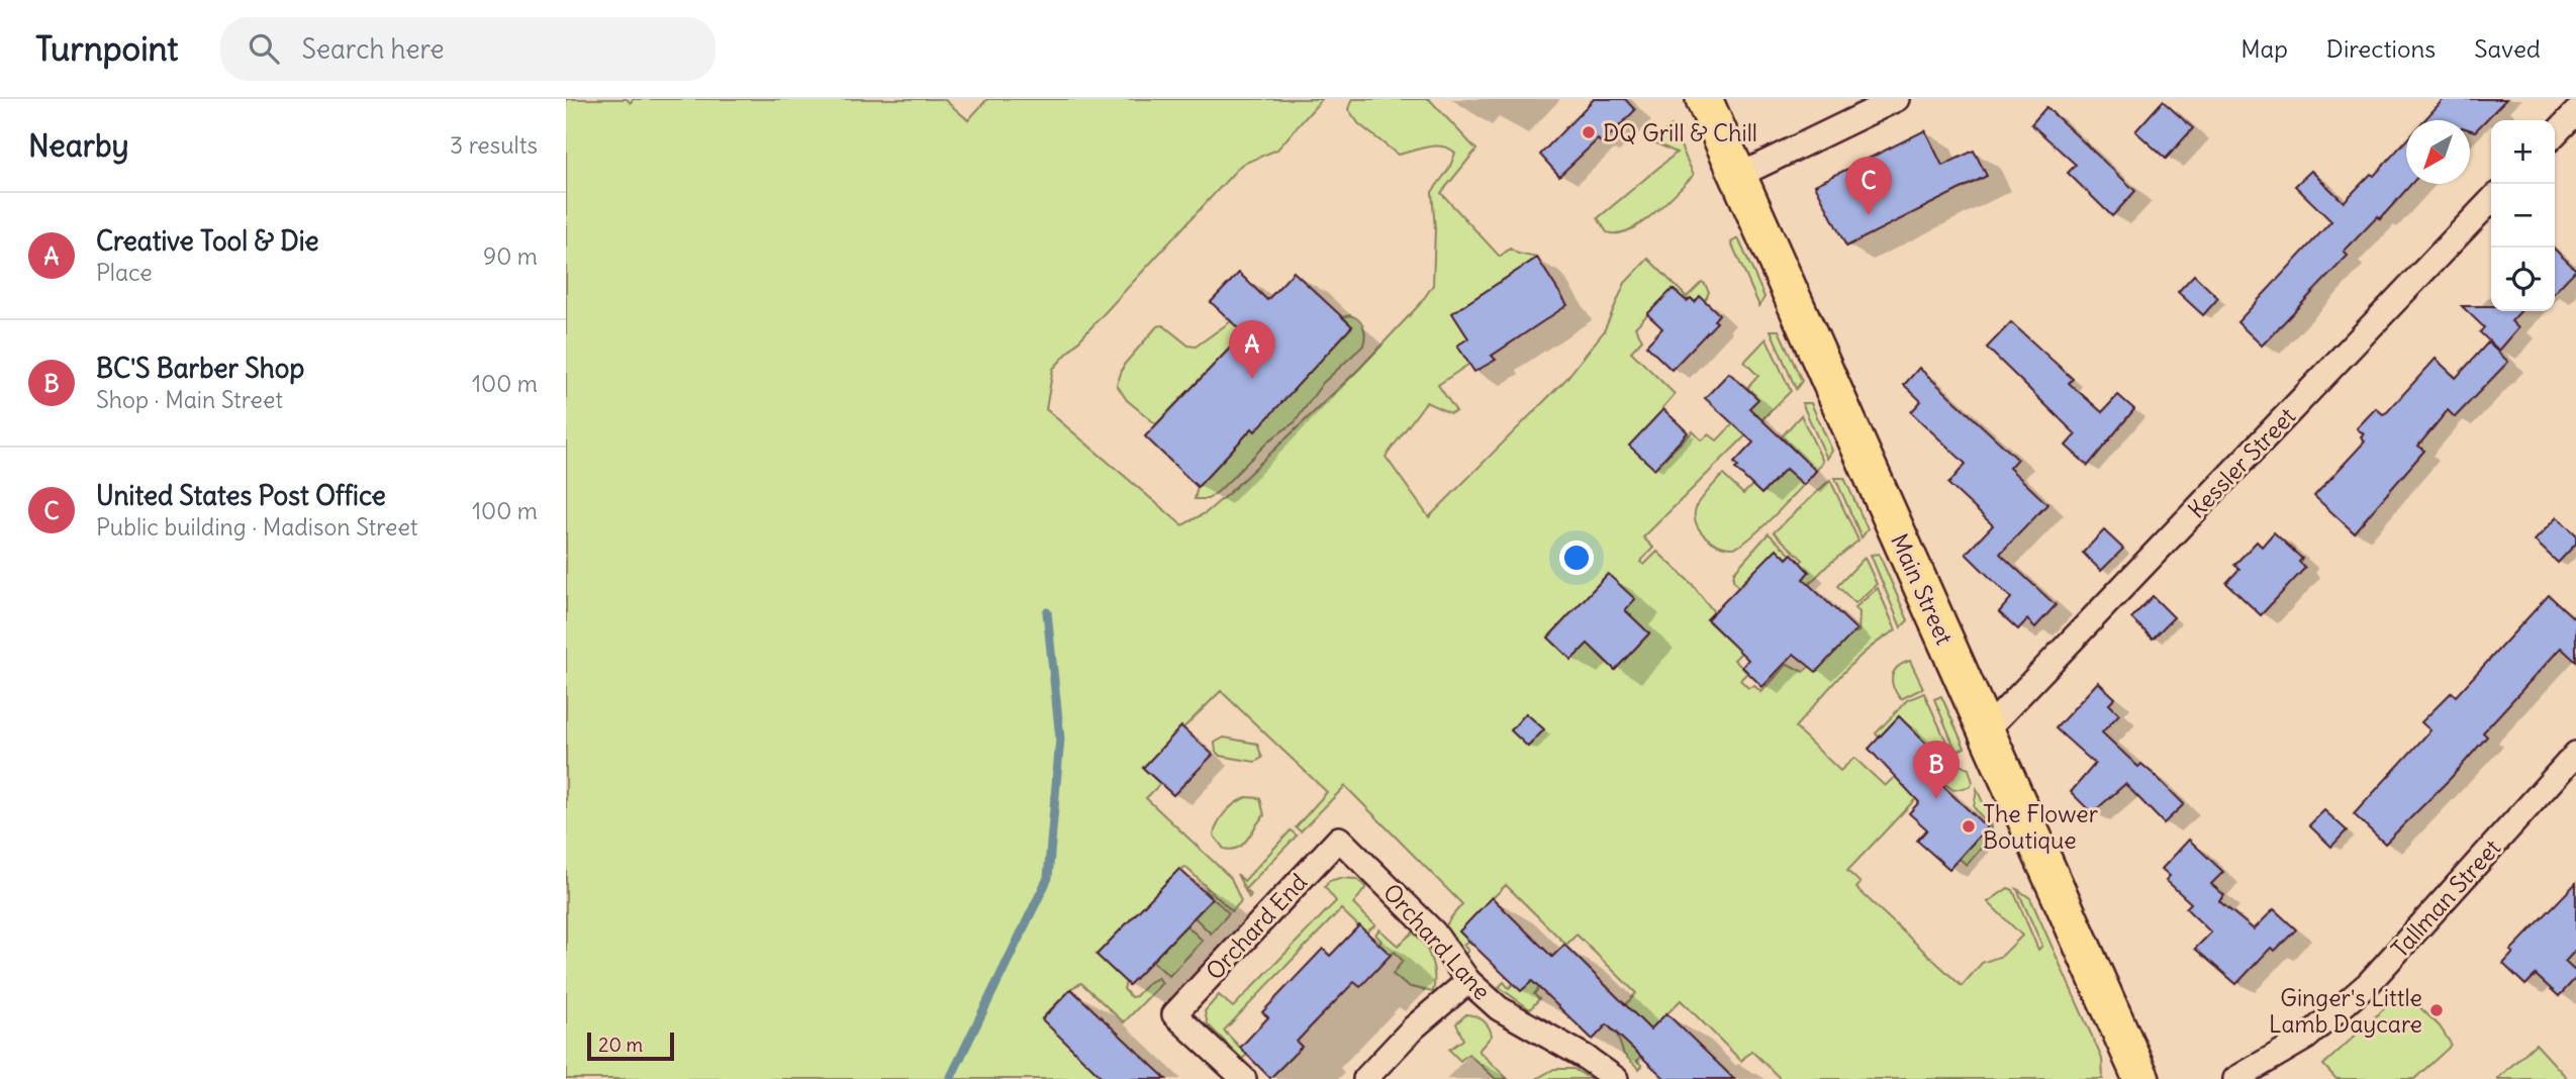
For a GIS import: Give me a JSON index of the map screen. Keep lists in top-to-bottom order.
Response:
{
  "streets": {
    "main road": ["Main Street"],
    "street": [
      "Kessler Street",
      "Tallman Street",
      "Orchard End",
      "Orchard Lane"
    ]
  },
  "crossings": [
    ["Kessler Street", "Main Street"],
    ["Orchard End", "Orchard Lane"]
  ],
  "places": ["DQ Grill & Chill", "The Flower Boutique", "Ginger's Little Lamb Daycare"],
  "scale_bar": "20 m",
  "north": "bottom left",
  "page": {
    "header": "Turnpoint",
    "search": "Search here",
    "nav": ["Map", "Directions", "Saved"],
    "heading": ["Nearby", "3 results"],
    "map_buttons": ["+", "−"],
    "pins": ["C", "A", "B"],
    "list": [
      {
        "mark": "A",
        "name": "Creative Tool & Die",
        "note": "Place",
        "value": "90 m"
      },
      {
        "mark": "B",
        "name": "BC'S Barber Shop",
        "note": "Shop · Main Street",
        "value": "100 m"
      },
      {
        "mark": "C",
        "name": "United States Post Office",
        "note": "Public building · Madison Street",
        "value": "100 m"
      }
    ],
    "scale": "20 m"
  }
}
